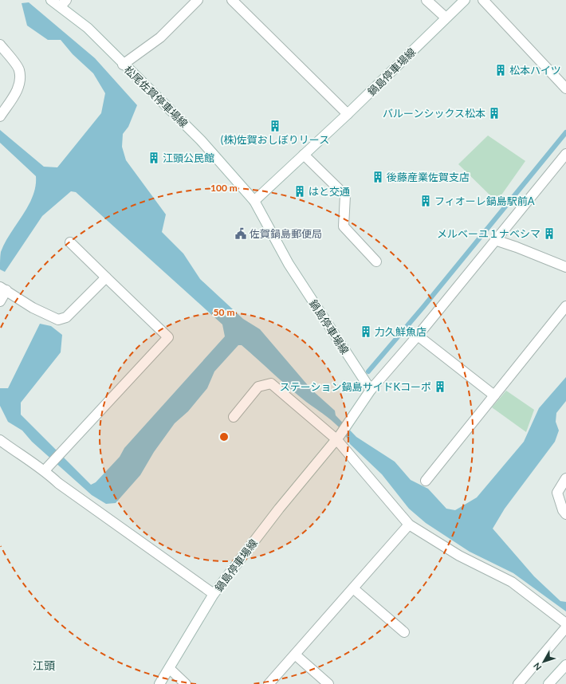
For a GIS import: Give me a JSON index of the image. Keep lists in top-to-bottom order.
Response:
{
  "streets": {
    "street": ["鍋島停車場線", "松尾佐賀停車場線"]
  },
  "crossings": [
    ["鍋島停車場線", "松尾佐賀停車場線"]
  ],
  "districts": ["江頭"],
  "places": {
    "building": [
      "松本ハイツ",
      "バルーンシックス松本",
      "(株)佐賀おしぼりリース",
      "江頭公民館",
      "後藤産業佐賀支店",
      "はと交通",
      "フィオーレ鍋島駅前A",
      "メルベーユ１ナベシマ",
      "力久鮮魚店",
      "ステーション鍋島サイドKコーポ"
    ],
    "public building": ["佐賀鍋島郵便局"]
  },
  "north": "bottom left",
  "rings": ["100 m", "50 m"]
}
